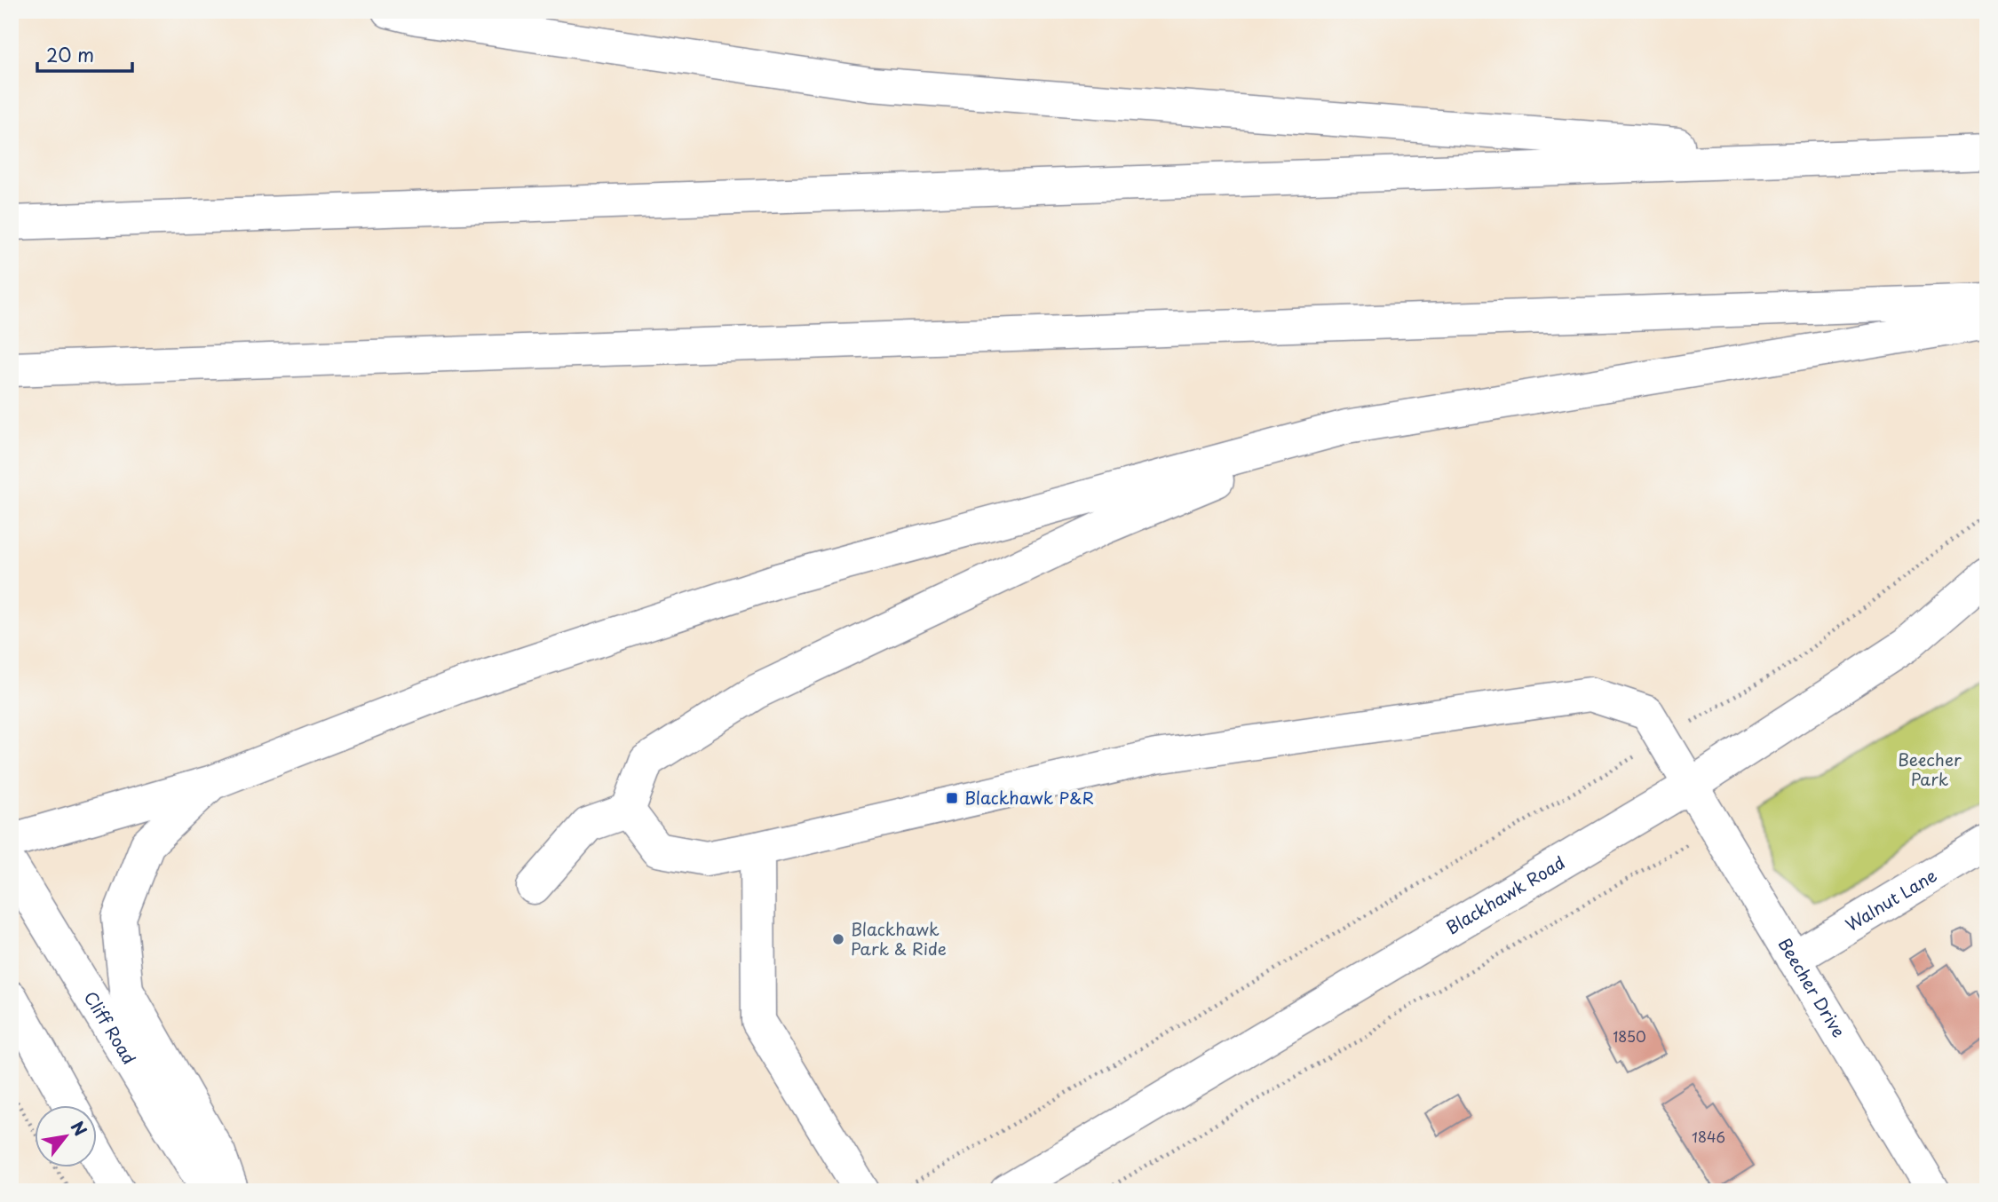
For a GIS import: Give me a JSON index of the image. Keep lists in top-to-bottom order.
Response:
{
  "streets": {
    "main road": [
      "Blackhawk Road",
      "Walnut Lane",
      "Beecher Drive",
      "Cliff Road"
    ]
  },
  "crossings": [
    ["Blackhawk Road", "Beecher Drive"],
    ["Walnut Lane", "Beecher Drive"]
  ],
  "parks": ["Beecher Park"],
  "places": {
    "transit": ["Blackhawk P&R"],
    "other": ["Blackhawk Park & Ride"]
  },
  "house_numbers": ["1850", "1846"],
  "scale_bar": "20 m",
  "north": "top right"
}
